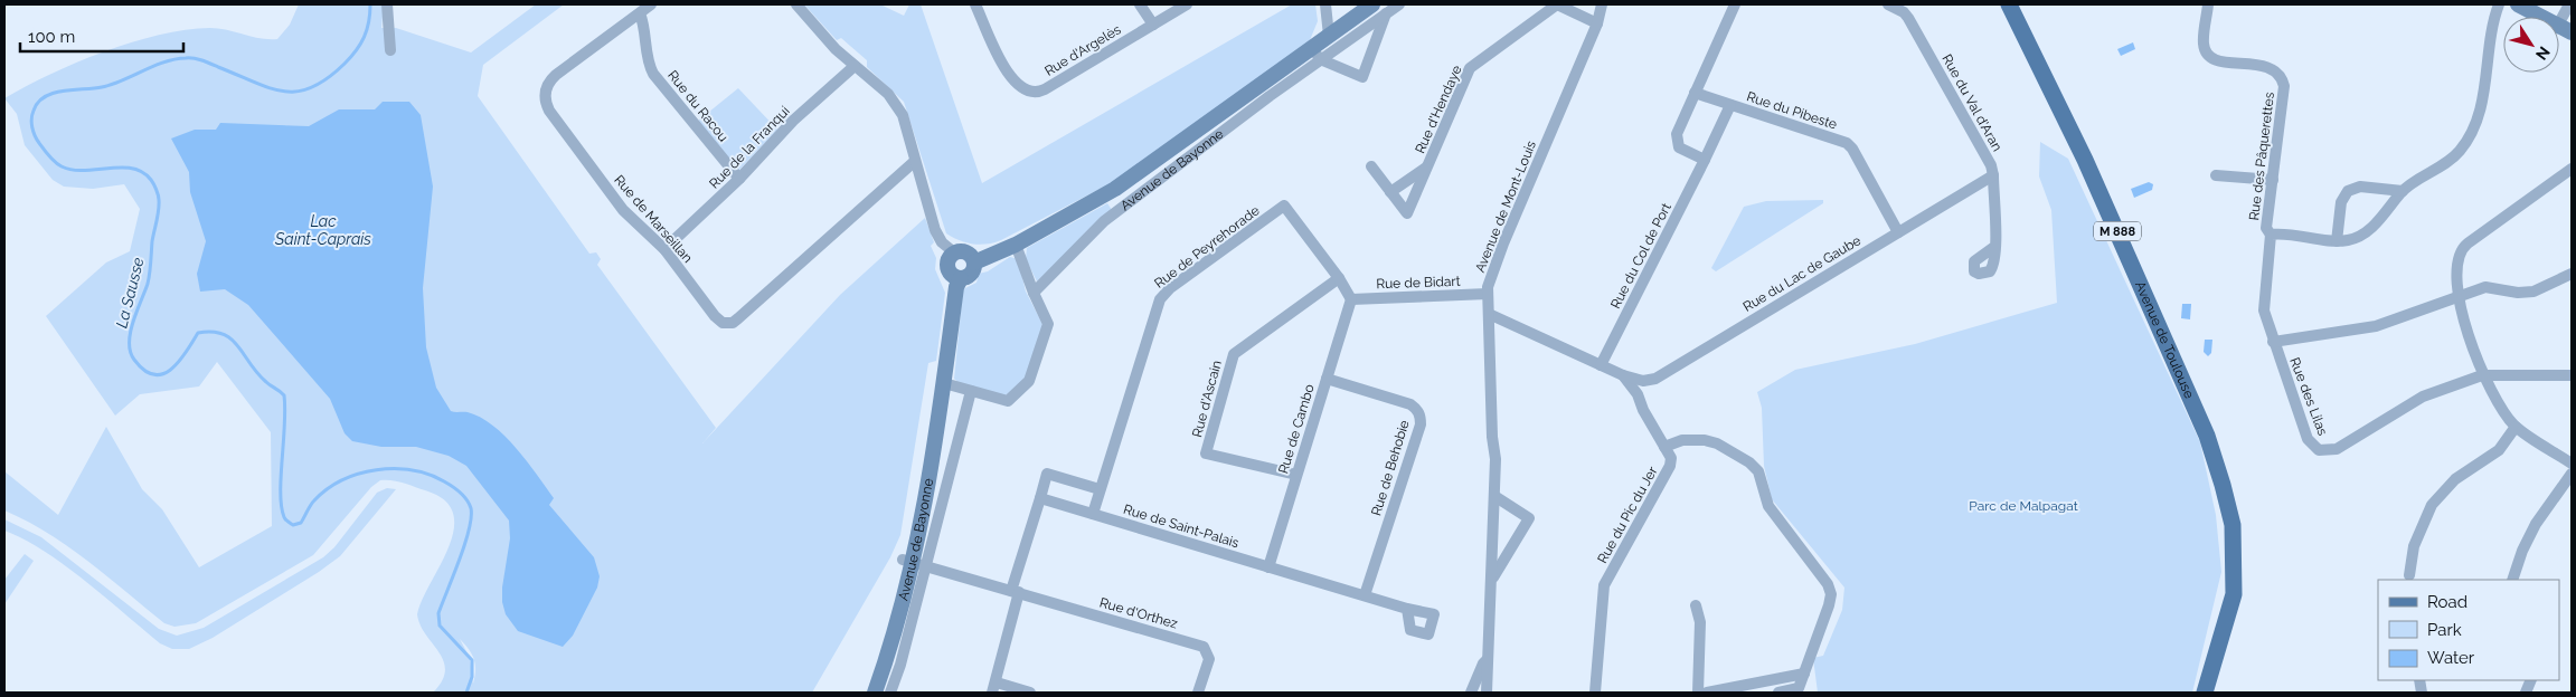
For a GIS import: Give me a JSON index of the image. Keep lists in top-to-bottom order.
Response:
{
  "streets": {
    "main road": ["M 888", "Avenue de Toulouse"],
    "street": [
      "Rue d'Argelès",
      "Rue du Val d'Aran",
      "Rue du Racou",
      "Rue d'Hendaye",
      "Rue du Pibeste",
      "Rue de la Franqui",
      "Rue des Pâquerettes",
      "Avenue de Bayonne",
      "Avenue de Mont-Louis",
      "Rue de Marseillan",
      "Rue de Peyrehorade",
      "Rue du Col de Port",
      "Rue du Lac de Gaube",
      "Rue de Bidart",
      "Rue des Lilas",
      "Rue d'Ascain",
      "Rue de Cambo",
      "Rue de Behobie",
      "Rue du Pic du Jer",
      "Rue de Saint-Palais",
      "Rue d'Orthez"
    ]
  },
  "crossings": [
    ["Rue du Val d'Aran", "Rue du Lac de Gaube"],
    ["Rue du Racou", "Rue de la Franqui"],
    ["Rue du Racou", "Rue de Marseillan"],
    ["Rue d'Hendaye", "Avenue de Mont-Louis"],
    ["Rue du Pibeste", "Rue du Col de Port"],
    ["Rue du Pibeste", "Rue du Lac de Gaube"],
    ["Rue de la Franqui", "Rue de Marseillan"],
    ["Rue des Pâquerettes", "Rue des Lilas"],
    ["Avenue de Bayonne", "Rue d'Orthez"],
    ["Avenue de Mont-Louis", "Rue de Bidart"],
    ["Avenue de Mont-Louis", "Rue du Pic du Jer"],
    ["Rue de Peyrehorade", "Rue de Bidart"],
    ["Rue de Peyrehorade", "Rue d'Ascain"],
    ["Rue de Peyrehorade", "Rue de Cambo"],
    ["Rue de Peyrehorade", "Rue de Saint-Palais"],
    ["Rue du Col de Port", "Rue du Pic du Jer"],
    ["Rue du Lac de Gaube", "Rue du Pic du Jer"],
    ["Rue de Bidart", "Rue de Cambo"],
    ["Rue d'Ascain", "Rue de Cambo"],
    ["Rue de Cambo", "Rue de Behobie"],
    ["Rue de Cambo", "Rue de Saint-Palais"],
    ["Rue de Behobie", "Rue de Saint-Palais"]
  ],
  "water": ["Lac Saint-Caprais", "La Sausse"],
  "parks": ["Parc de Malpagat"],
  "legend": ["Road", "Park", "Water"],
  "scale_bar": "100 m",
  "north": "bottom right"
}
